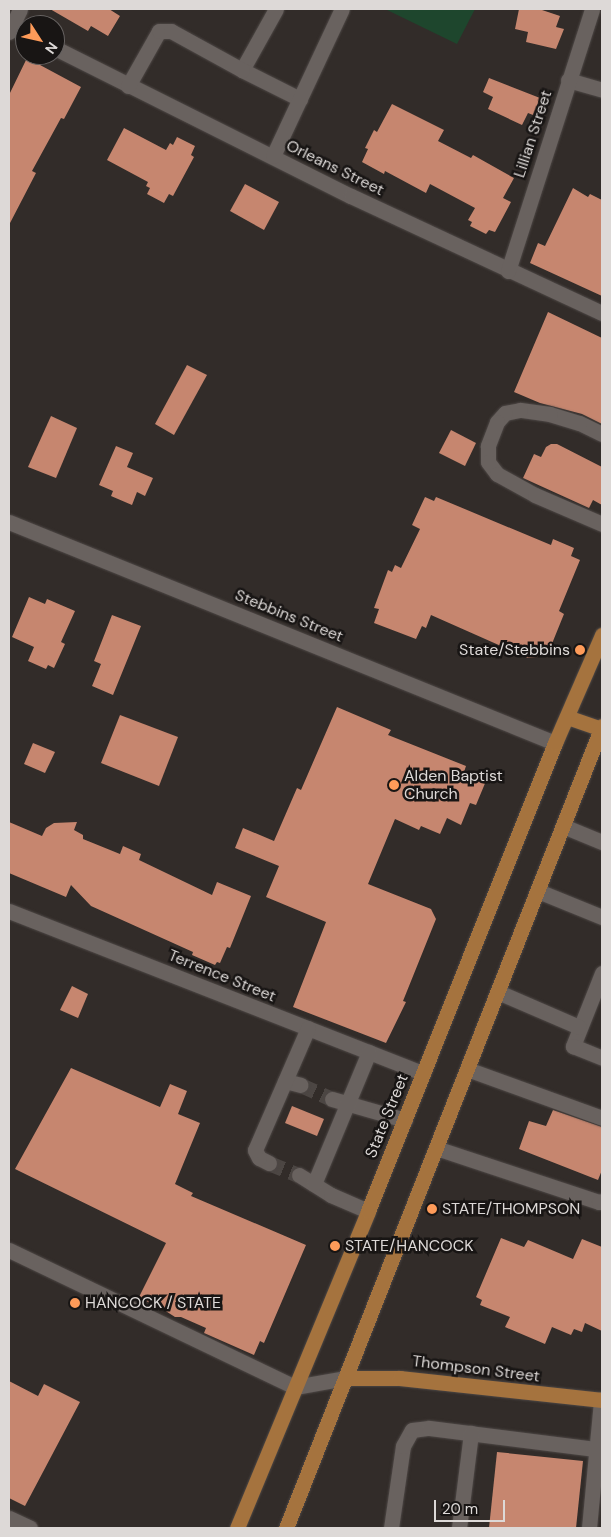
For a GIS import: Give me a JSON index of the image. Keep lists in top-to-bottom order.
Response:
{
  "streets": {
    "main road": ["State Street", "Thompson Street"],
    "street": [
      "Lillian Street",
      "Orleans Street",
      "Stebbins Street",
      "Terrence Street"
    ]
  },
  "crossings": [
    ["Lillian Street", "Orleans Street"],
    ["Stebbins Street", "State Street"],
    ["Terrence Street", "State Street"]
  ],
  "places": [
    "State/Stebbins",
    "Alden Baptist Church",
    "STATE/THOMPSON",
    "STATE/HANCOCK",
    "HANCOCK / STATE"
  ],
  "scale_bar": "20 m",
  "north": "bottom right"
}
